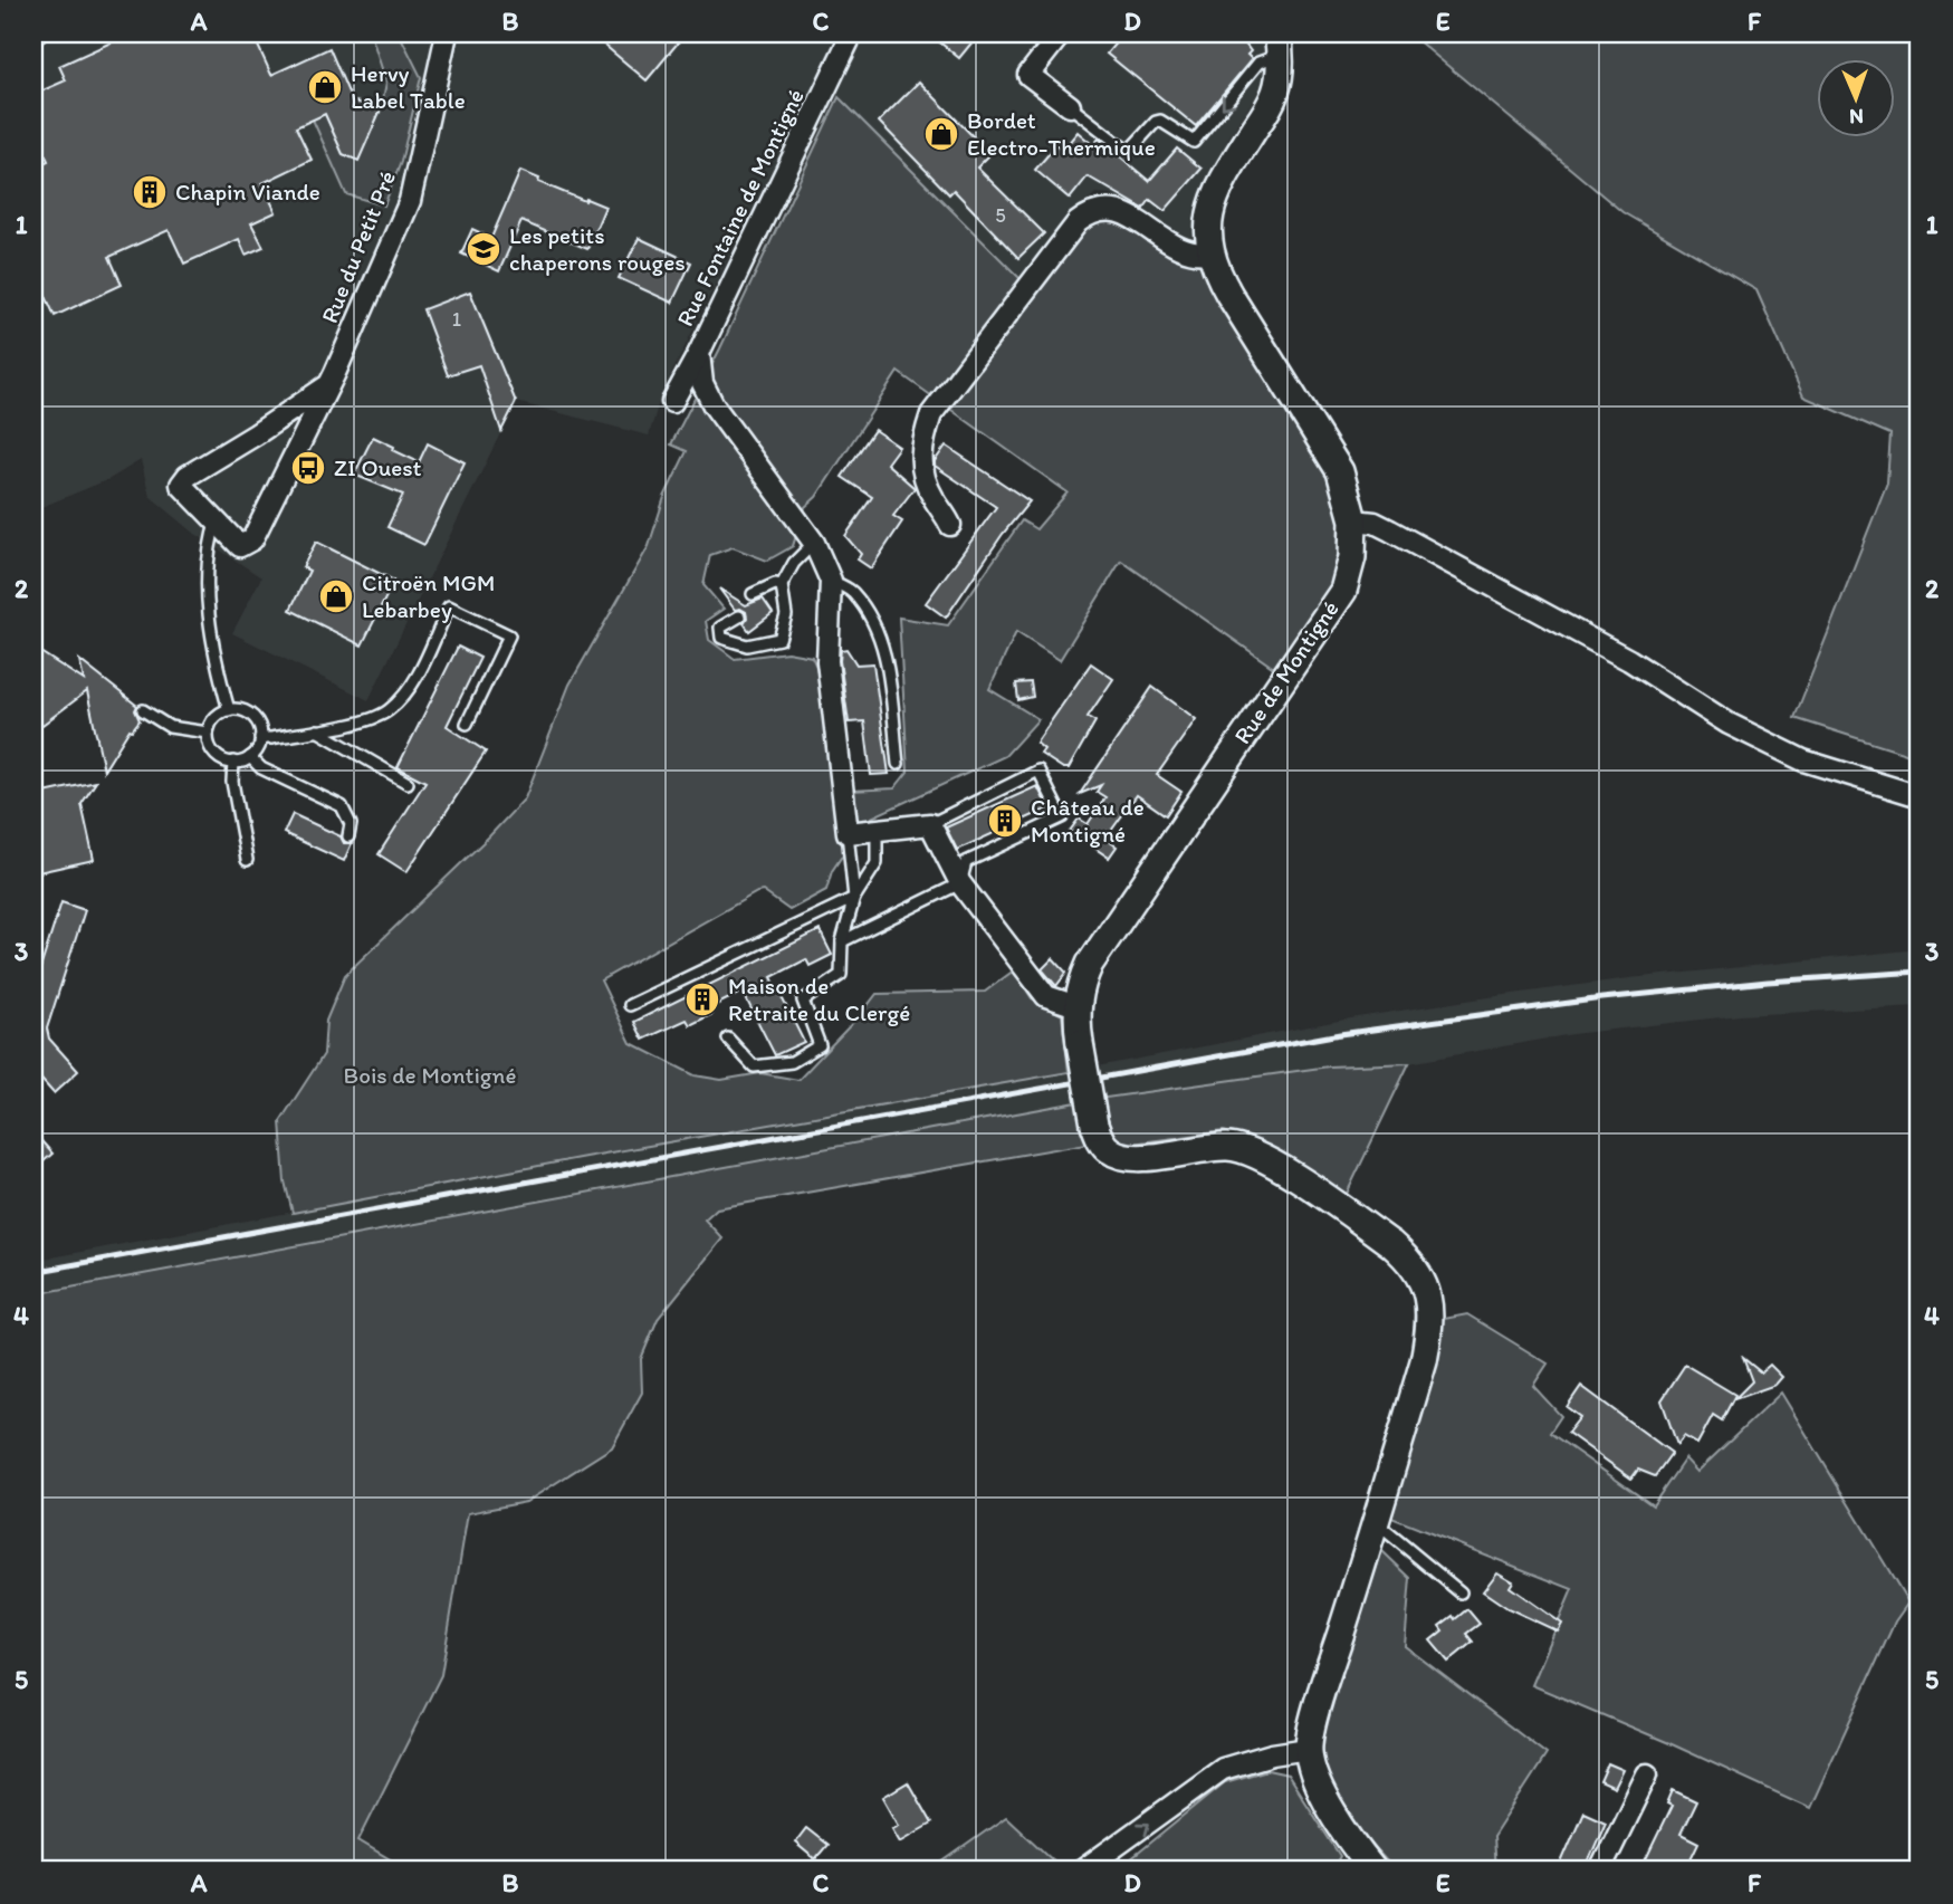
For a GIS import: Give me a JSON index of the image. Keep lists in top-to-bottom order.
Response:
{
  "streets": {
    "street": ["Rue Fontaine de Montigné", "Rue du Petit Pré", "Rue de Montigné"]
  },
  "parks": ["Bois de Montigné"],
  "places": {
    "shop": ["Hervy Label Table", "Bordet Electro-Thermique", "Citroën MGM Lebarbey"],
    "building": ["Chapin Viande", "Château de Montigné", "Maison de Retraite du Clergé"],
    "school or university": ["Les petits chaperons rouges"],
    "bus stop": ["ZI Ouest"]
  },
  "house_numbers": ["5", "1"],
  "north": "bottom",
  "grid": {
    "columns": [
      "A",
      "B",
      "C",
      "D",
      "E",
      "F"
    ],
    "rows": [
      "1",
      "2",
      "3",
      "4",
      "5"
    ]
  }
}
